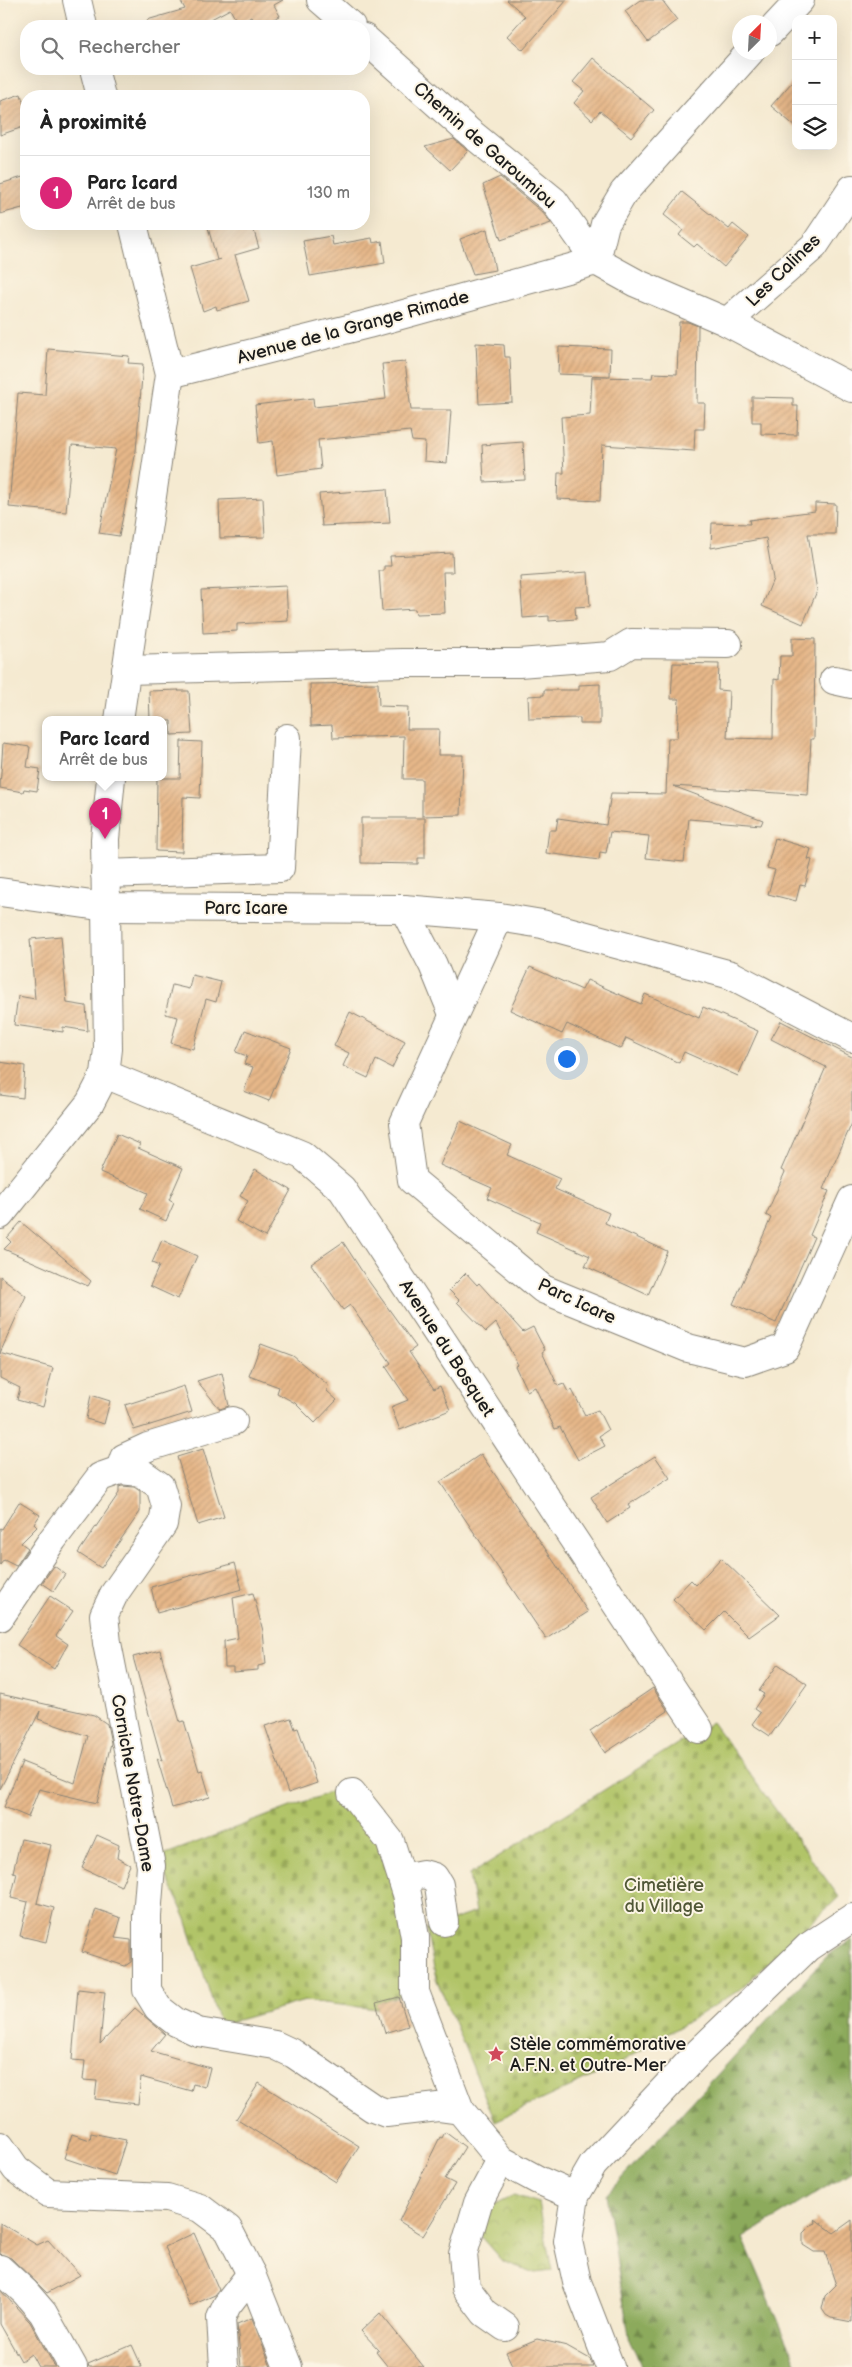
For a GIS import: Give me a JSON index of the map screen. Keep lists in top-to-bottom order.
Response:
{
  "streets": {
    "street": [
      "Chemin de Garoumiou",
      "Les Calines",
      "Avenue de la Grange Rimade",
      "Parc Icare",
      "Avenue du Bosquet",
      "Corniche Notre-Dame"
    ]
  },
  "crossings": [
    ["Chemin de Garoumiou", "Avenue de la Grange Rimade"]
  ],
  "parks": ["Cimetière du Village"],
  "places": {
    "place": ["Stèle commémorative A.F.N. et Outre-Mer"]
  },
  "north": "top right",
  "page": {
    "map_buttons": ["+", "−"],
    "search": "Rechercher",
    "heading": "À proximité",
    "list": [
      {
        "mark": "1",
        "name": "Parc Icard",
        "note": "Arrêt de bus",
        "value": "130 m"
      }
    ],
    "popup": ["Parc Icard", "Arrêt de bus"],
    "pins": "1"
  }
}
